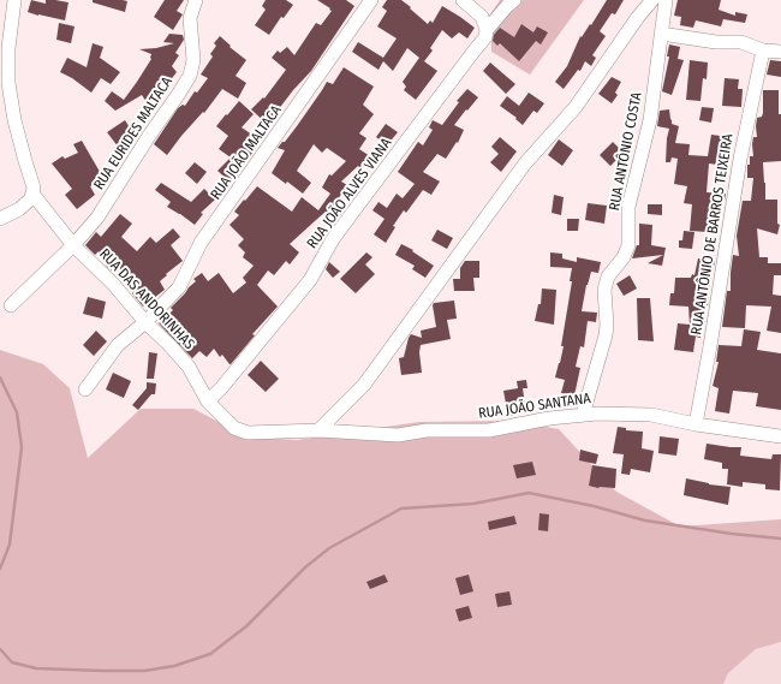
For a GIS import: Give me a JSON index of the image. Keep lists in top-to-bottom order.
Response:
{
  "streets": {
    "street": [
      "RUA EURIDES MALTACA",
      "RUA ANTÔNIO COSTA",
      "RUA JOÃO MALTACA",
      "RUA JOÃO ALVES VIANA",
      "RUA ANTÔNIO DE BARROS TEIXEIRA",
      "RUA DAS ANDORINHAS",
      "RUA JOÃO SANTANA"
    ]
  },
  "crossings": [
    ["RUA EURIDES MALTACA", "RUA DAS ANDORINHAS"],
    ["RUA ANTÔNIO COSTA", "RUA JOÃO SANTANA"],
    ["RUA JOÃO MALTACA", "RUA DAS ANDORINHAS"],
    ["RUA JOÃO ALVES VIANA", "RUA DAS ANDORINHAS"],
    ["RUA ANTÔNIO DE BARROS TEIXEIRA", "RUA JOÃO SANTANA"],
    ["RUA DAS ANDORINHAS", "RUA JOÃO SANTANA"]
  ]
}
